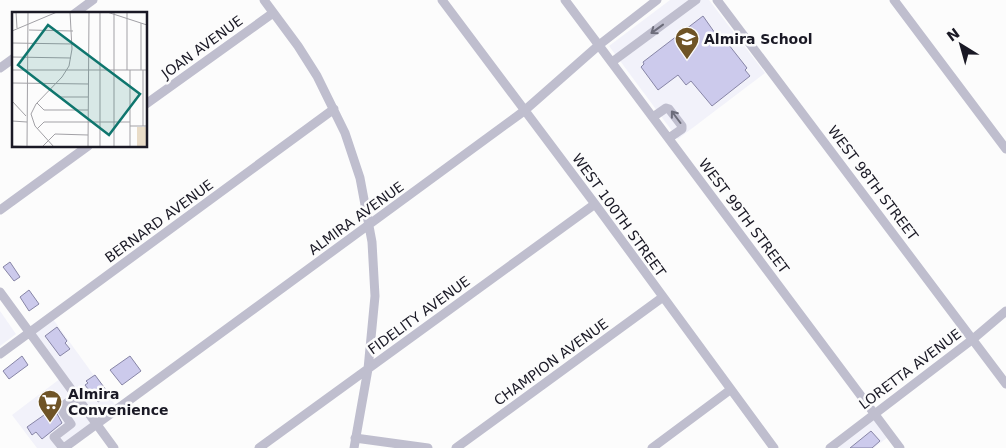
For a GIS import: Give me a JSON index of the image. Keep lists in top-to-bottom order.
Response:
{
  "streets": {
    "street": [
      "JOAN AVENUE",
      "WEST 98TH STREET",
      "WEST 100TH STREET",
      "WEST 99TH STREET",
      "ALMIRA AVENUE",
      "BERNARD AVENUE",
      "FIDELITY AVENUE",
      "CHAMPION AVENUE",
      "LORETTA AVENUE"
    ]
  },
  "crossings": [
    ["WEST 98TH STREET", "LORETTA AVENUE"],
    ["WEST 100TH STREET", "ALMIRA AVENUE"],
    ["WEST 100TH STREET", "FIDELITY AVENUE"],
    ["WEST 100TH STREET", "CHAMPION AVENUE"],
    ["WEST 99TH STREET", "ALMIRA AVENUE"],
    ["WEST 99TH STREET", "LORETTA AVENUE"]
  ],
  "places": {
    "school or university": ["Almira School"],
    "supermarket": ["Almira Convenience"]
  },
  "north": "top left"
}
